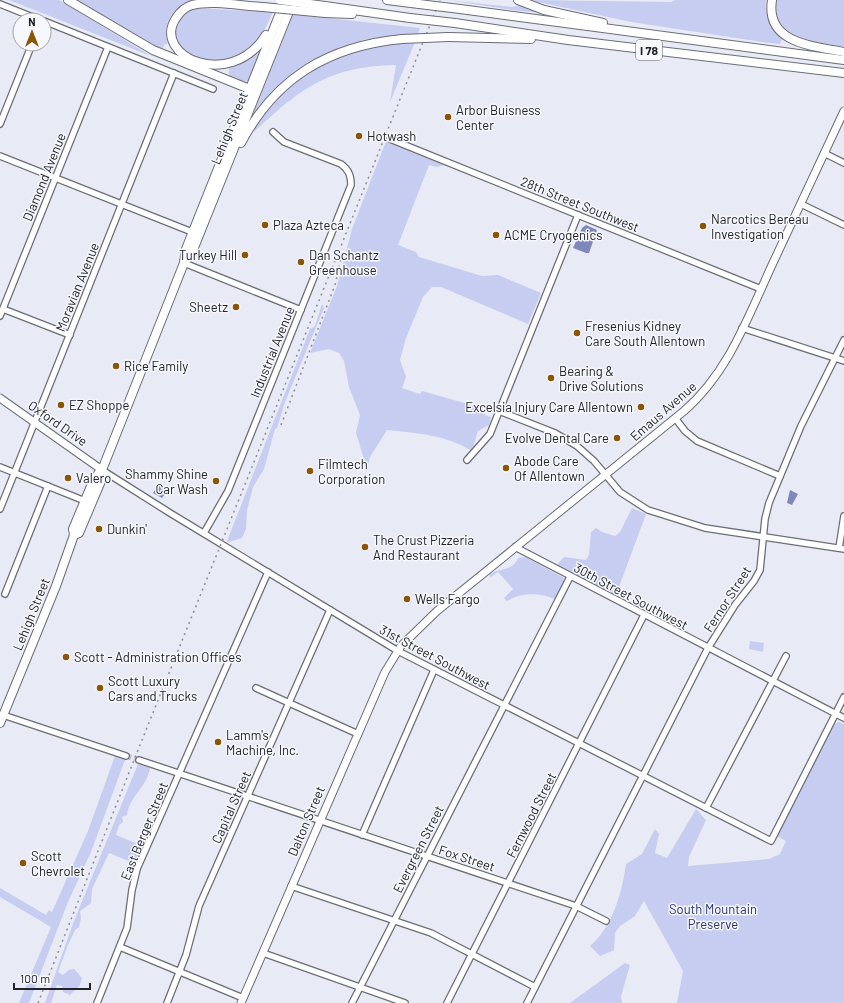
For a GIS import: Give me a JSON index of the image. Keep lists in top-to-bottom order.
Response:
{
  "streets": {
    "highway": ["I 78", "Lehigh Street"],
    "main road": ["Emaus Avenue", "Oxford Drive", "Dalton Street"],
    "street": [
      "Diamond Avenue",
      "28th Street Southwest",
      "Moravian Avenue",
      "Industrial Avenue",
      "30th Street Southwest",
      "Fernor Street",
      "31st Street Southwest",
      "Capital Street",
      "Fernwood Street",
      "East Berger Street",
      "Evergreen Street",
      "Fox Street"
    ]
  },
  "crossings": [
    ["Lehigh Street", "Oxford Drive"],
    ["Lehigh Street", "31st Street Southwest"],
    ["28th Street Southwest", "Emaus Avenue"],
    ["Moravian Avenue", "Oxford Drive"],
    ["Industrial Avenue", "31st Street Southwest"],
    ["Emaus Avenue", "30th Street Southwest"],
    ["Emaus Avenue", "31st Street Southwest"],
    ["Emaus Avenue", "Dalton Street"],
    ["Oxford Drive", "31st Street Southwest"],
    ["30th Street Southwest", "Fernor Street"],
    ["30th Street Southwest", "31st Street Southwest"],
    ["30th Street Southwest", "Fernwood Street"],
    ["30th Street Southwest", "Evergreen Street"],
    ["Fernor Street", "31st Street Southwest"],
    ["Fernor Street", "Fox Street"],
    ["31st Street Southwest", "Capital Street"],
    ["31st Street Southwest", "Fernwood Street"],
    ["31st Street Southwest", "Dalton Street"],
    ["31st Street Southwest", "East Berger Street"],
    ["31st Street Southwest", "Evergreen Street"],
    ["Capital Street", "Fox Street"],
    ["Fernwood Street", "Fox Street"],
    ["Dalton Street", "Fox Street"],
    ["East Berger Street", "Fox Street"],
    ["Evergreen Street", "Fox Street"]
  ],
  "parks": ["South Mountain Preserve"],
  "places": [
    "Arbor Buisness Center",
    "Hotwash",
    "Plaza Azteca",
    "Narcotics Bereau Investigation",
    "ACME Cryogenics",
    "Turkey Hill",
    "Dan Schantz Greenhouse",
    "Sheetz",
    "Fresenius Kidney Care South Allentown",
    "Rice Family",
    "Bearing & Drive Solutions",
    "EZ Shoppe",
    "Excelsia Injury Care Allentown",
    "Evolve Dental Care",
    "Abode Care Of Allentown",
    "Filmtech Corporation",
    "Valero",
    "Shammy Shine Car Wash",
    "Dunkin'",
    "The Crust Pizzeria And Restaurant",
    "Wells Fargo",
    "Scott - Administration Offices",
    "Scott Luxury Cars and Trucks",
    "Lamm's Machine, Inc.",
    "Scott Chevrolet"
  ],
  "scale_bar": "100 m",
  "north": "top"
}
